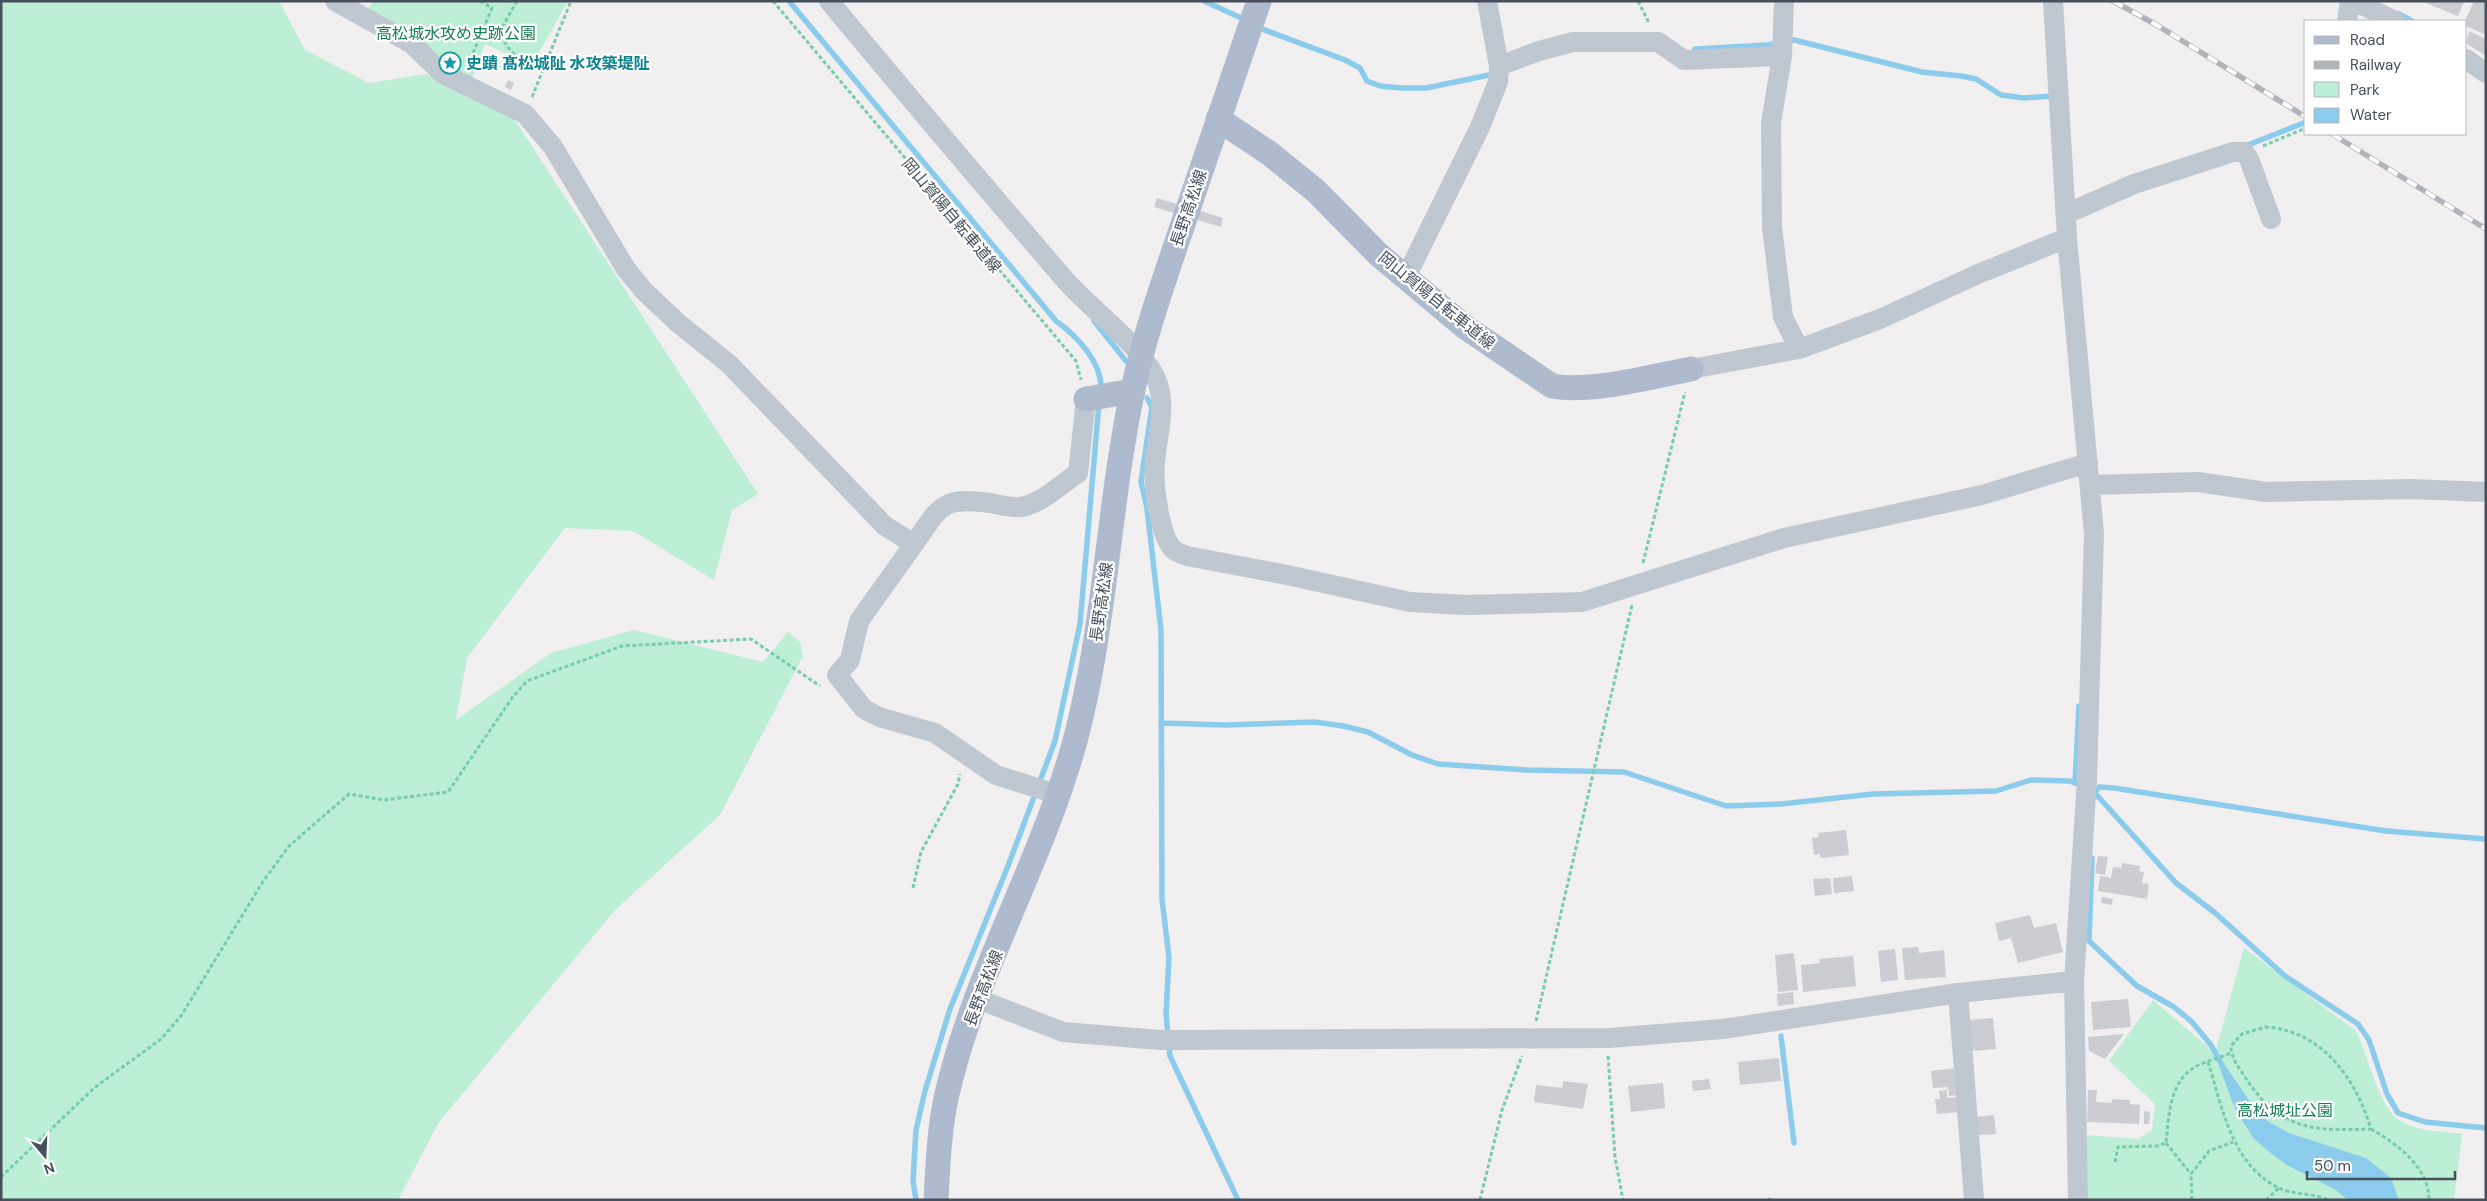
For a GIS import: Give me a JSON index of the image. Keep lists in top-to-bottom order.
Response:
{
  "streets": {
    "main road": ["長野高松線", "岡山賀陽自転車道線"]
  },
  "crossings": [
    ["長野高松線", "岡山賀陽自転車道線"]
  ],
  "parks": ["高松城水攻め史跡公園", "高松城址公園"],
  "places": {
    "place": ["史蹟 髙松城阯 水攻築堤阯"]
  },
  "legend": [
    "Road",
    "Railway",
    "Park",
    "Water"
  ],
  "scale_bar": "50 m",
  "north": "bottom"
}
